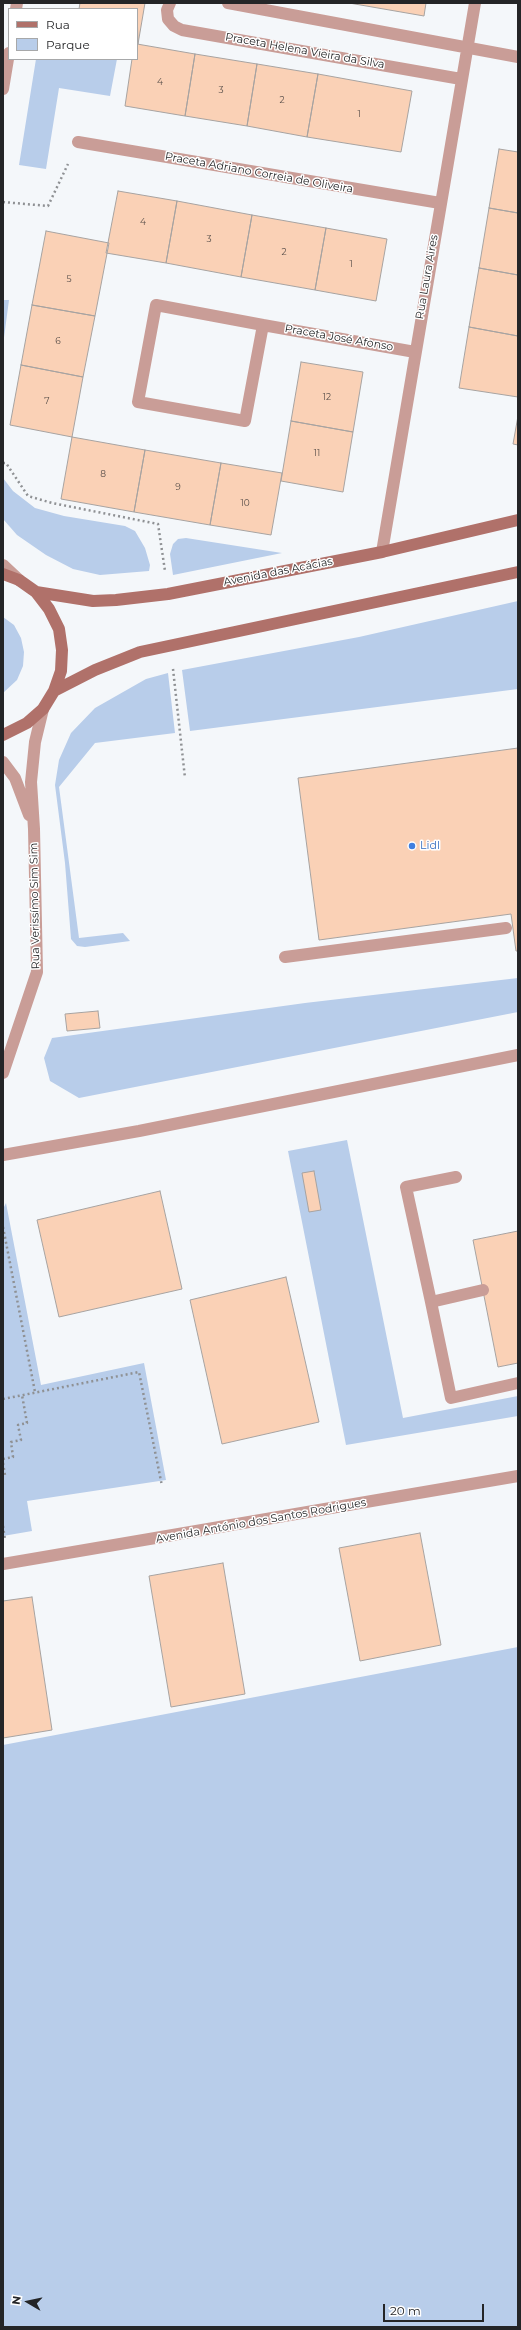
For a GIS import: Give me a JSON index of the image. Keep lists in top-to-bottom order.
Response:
{
  "streets": {
    "main road": ["Avenida das Acácias"],
    "street": [
      "Praceta Helena Vieira da Silva",
      "Praceta Adriano Correia de Oliveira",
      "Rua Laura Aires",
      "Praceta José Afonso",
      "Rua Verissímo Sim Sim",
      "Avenida António dos Santos Rodrigues"
    ]
  },
  "crossings": [
    ["Praceta Helena Vieira da Silva", "Rua Laura Aires"],
    ["Praceta Adriano Correia de Oliveira", "Rua Laura Aires"],
    ["Rua Laura Aires", "Praceta José Afonso"],
    ["Rua Laura Aires", "Avenida das Acácias"],
    ["Avenida das Acácias", "Rua Verissímo Sim Sim"]
  ],
  "places": ["Lidl"],
  "house_numbers": [
    "4",
    "3",
    "2",
    "1",
    "4",
    "3",
    "2",
    "1",
    "5",
    "6",
    "12",
    "7",
    "11",
    "8",
    "9",
    "10"
  ],
  "legend": ["Rua", "Parque"],
  "scale_bar": "20 m",
  "north": "left"
}
